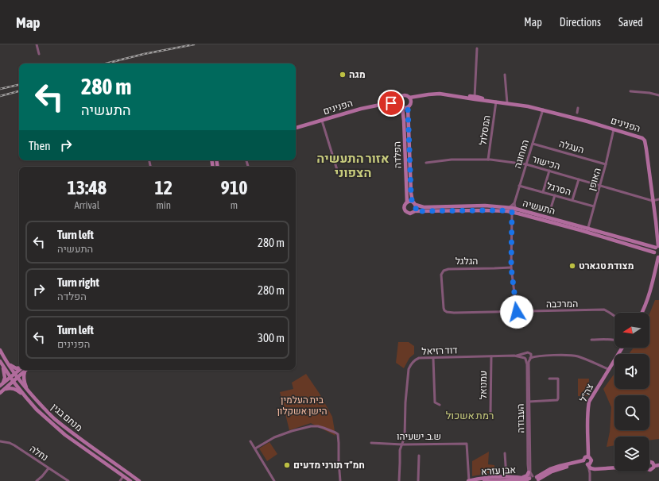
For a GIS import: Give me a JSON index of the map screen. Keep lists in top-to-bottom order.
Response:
{
  "streets": {
    "street": [
      "הפנינים",
      "המסלול",
      "העגלה",
      "המחוגה",
      "הפלדה",
      "הכישור",
      "האופן",
      "הסרגל",
      "התעשיה",
      "הגלגל",
      "המרכבה",
      "דוד רזיאל",
      "עמנואל",
      "צה\"ל",
      "מנחם בגין",
      "העבודה",
      "ש.ב. ישעיהו",
      "נחלה",
      "אבן עזרא"
    ]
  },
  "crossings": [
    ["הפנינים", "המסלול"],
    ["הפנינים", "המחוגה"],
    ["הפנינים", "הפלדה"],
    ["הפנינים", "הכישור"],
    ["הפנינים", "האופן"],
    ["הפנינים", "התעשיה"],
    ["המסלול", "הכישור"],
    ["העגלה", "המחוגה"],
    ["העגלה", "האופן"],
    ["המחוגה", "הכישור"],
    ["המחוגה", "הסרגל"],
    ["הפלדה", "התעשיה"],
    ["הכישור", "האופן"],
    ["האופן", "הסרגל"],
    ["האופן", "התעשיה"],
    ["הגלגל", "המרכבה"],
    ["דוד רזיאל", "עמנואל"],
    ["דוד רזיאל", "העבודה"],
    ["דוד רזיאל", "ש.ב. ישעיהו"],
    ["העבודה", "אבן עזרא"],
    ["ש.ב. ישעיהו", "אבן עזרא"]
  ],
  "districts": ["אזור התעשיה הצפוני", "רמת אשכול"],
  "parks": ["בית העלמין הישן אשקלון"],
  "places": ["מגה", "מצודת טגארט", "חמ\"ד תורני מדעים"],
  "north": "left",
  "page": {
    "header": "Map",
    "nav": ["Map", "Directions", "Saved"],
    "turn": ["280 m", "התעשיה"],
    "then": "Then",
    "eta": [
      "13:48",
      "Arrival",
      "12",
      "min",
      "910",
      "m"
    ],
    "list": [
      {
        "name": "Turn left",
        "note": "התעשיה",
        "value": "280 m"
      },
      {
        "name": "Turn right",
        "note": "הפלדה",
        "value": "280 m"
      },
      {
        "name": "Turn left",
        "note": "הפנינים",
        "value": "300 m"
      }
    ]
  }
}
